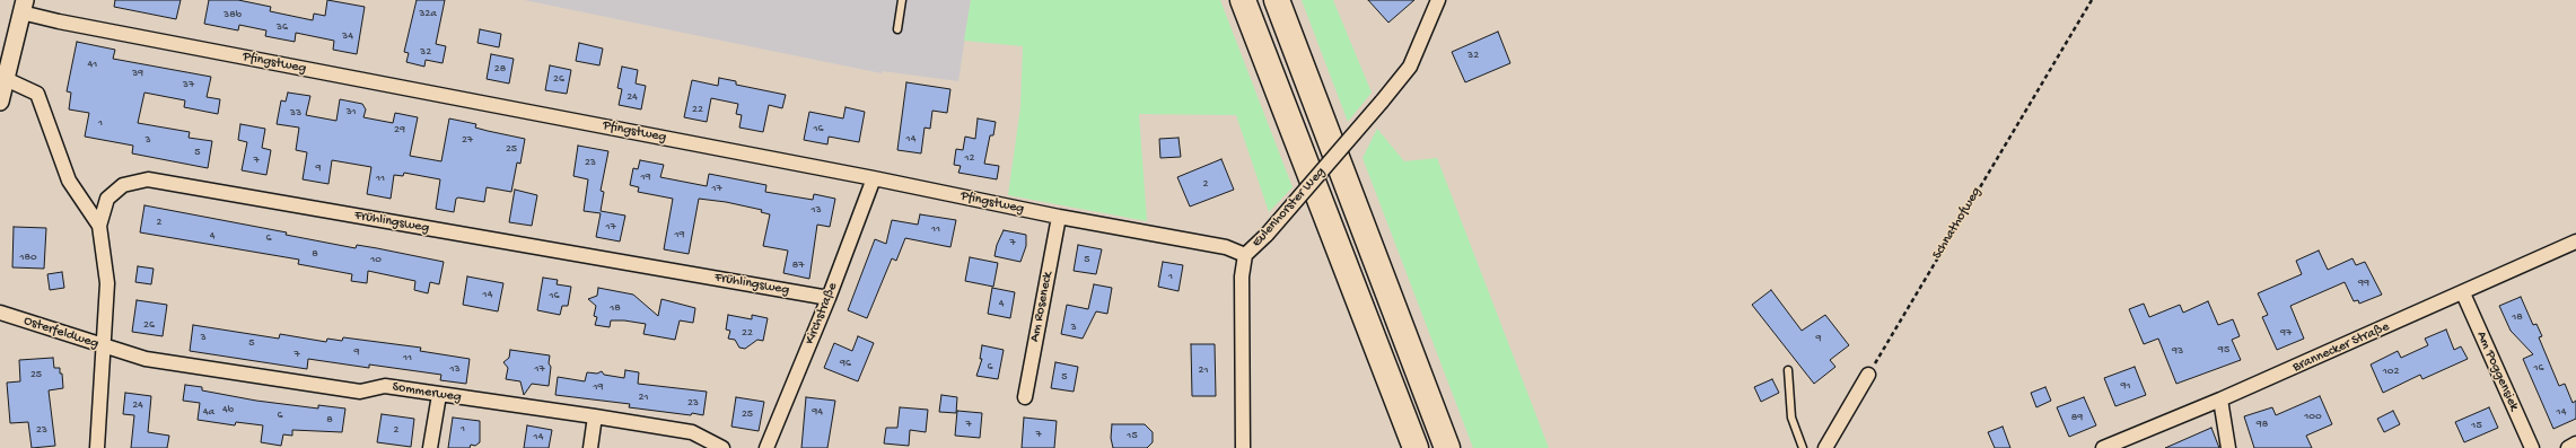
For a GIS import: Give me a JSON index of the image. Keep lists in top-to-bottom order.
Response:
{
  "streets": {
    "street": [
      "Pfingstweg",
      "Eulenhorster Weg",
      "Frühlingsweg",
      "Am Roseneck",
      "Kirchstraße",
      "Osterfeldweg",
      "Brannecker Straße",
      "Am Poggensiek",
      "Sommerweg"
    ],
    "path": ["Schnathofweg"]
  },
  "crossings": [
    ["Pfingstweg", "Eulenhorster Weg"],
    ["Pfingstweg", "Am Roseneck"],
    ["Pfingstweg", "Kirchstraße"],
    ["Frühlingsweg", "Kirchstraße"],
    ["Frühlingsweg", "Osterfeldweg"],
    ["Frühlingsweg", "Sommerweg"],
    ["Osterfeldweg", "Sommerweg"],
    ["Brannecker Straße", "Am Poggensiek"]
  ],
  "house_numbers": [
    "32a",
    "38b",
    "36",
    "34",
    "32",
    "32",
    "41",
    "28",
    "39",
    "26",
    "37",
    "24",
    "22",
    "31",
    "33",
    "1",
    "16",
    "29",
    "14",
    "3",
    "27",
    "25",
    "5",
    "12",
    "7",
    "23",
    "9",
    "19",
    "11",
    "2",
    "17",
    "13",
    "2",
    "17",
    "11",
    "19",
    "4",
    "6",
    "7",
    "8",
    "180",
    "10",
    "5",
    "87",
    "1",
    "99",
    "14",
    "16",
    "4",
    "18",
    "18",
    "26",
    "3",
    "22",
    "97",
    "3",
    "9",
    "5",
    "95",
    "93",
    "9",
    "7",
    "11",
    "96",
    "6",
    "16",
    "13",
    "17",
    "21",
    "102",
    "25",
    "5",
    "91",
    "19",
    "21",
    "23",
    "24",
    "4b",
    "4a",
    "94",
    "14",
    "25",
    "6",
    "100",
    "89",
    "8",
    "7",
    "98",
    "15",
    "1",
    "23",
    "2",
    "7",
    "15",
    "14"
  ]
}
